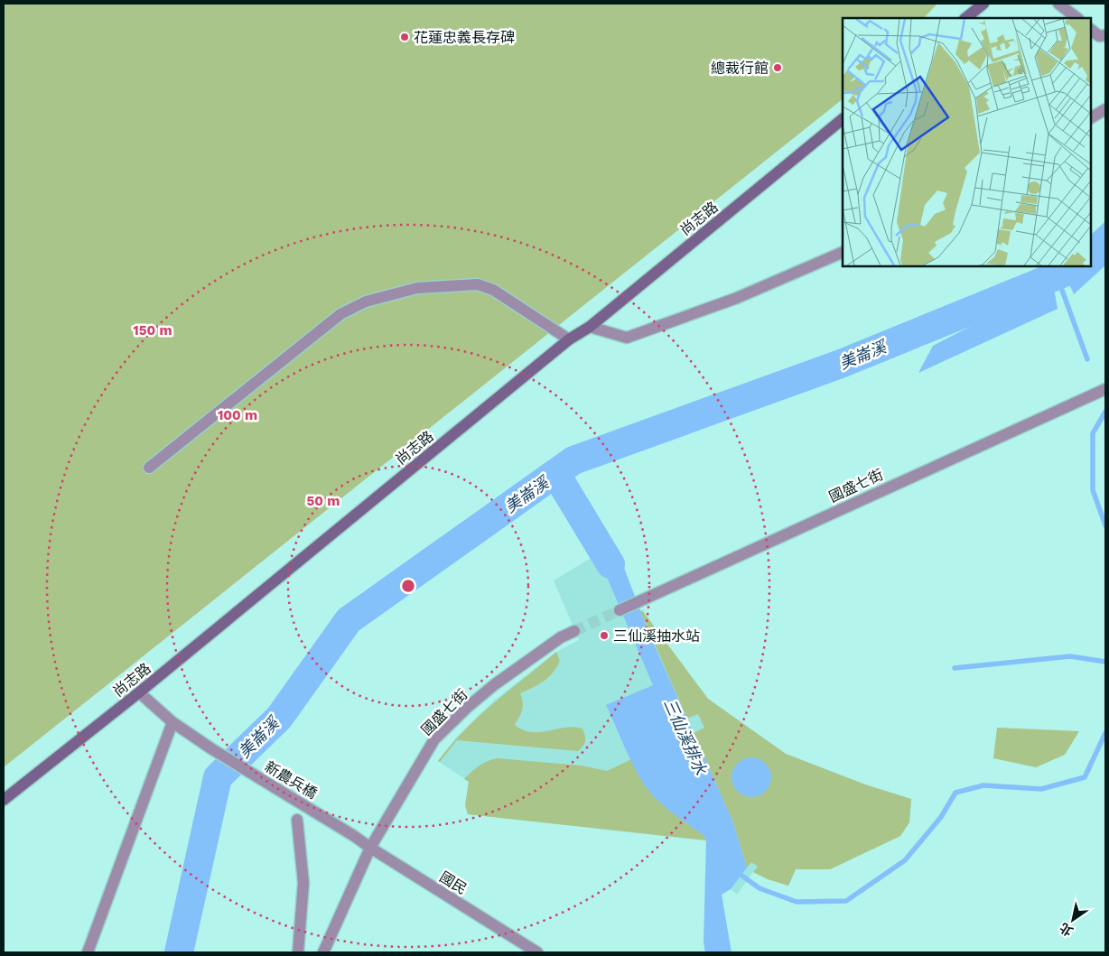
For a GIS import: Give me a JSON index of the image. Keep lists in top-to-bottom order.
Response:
{
  "streets": {
    "street": [
      "尚志路",
      "國盛七街",
      "新農兵橋",
      "國民"
    ]
  },
  "crossings": [
    ["尚志路", "新農兵橋"],
    ["國盛七街", "國民"],
    ["新農兵橋", "國民"]
  ],
  "water": ["美崙溪", "三仙溪排水"],
  "places": ["花蓮忠義長存碑", "總裁行館", "三仙溪抽水站"],
  "north": "bottom left",
  "rings": ["150 m", "100 m", "50 m"]
}
